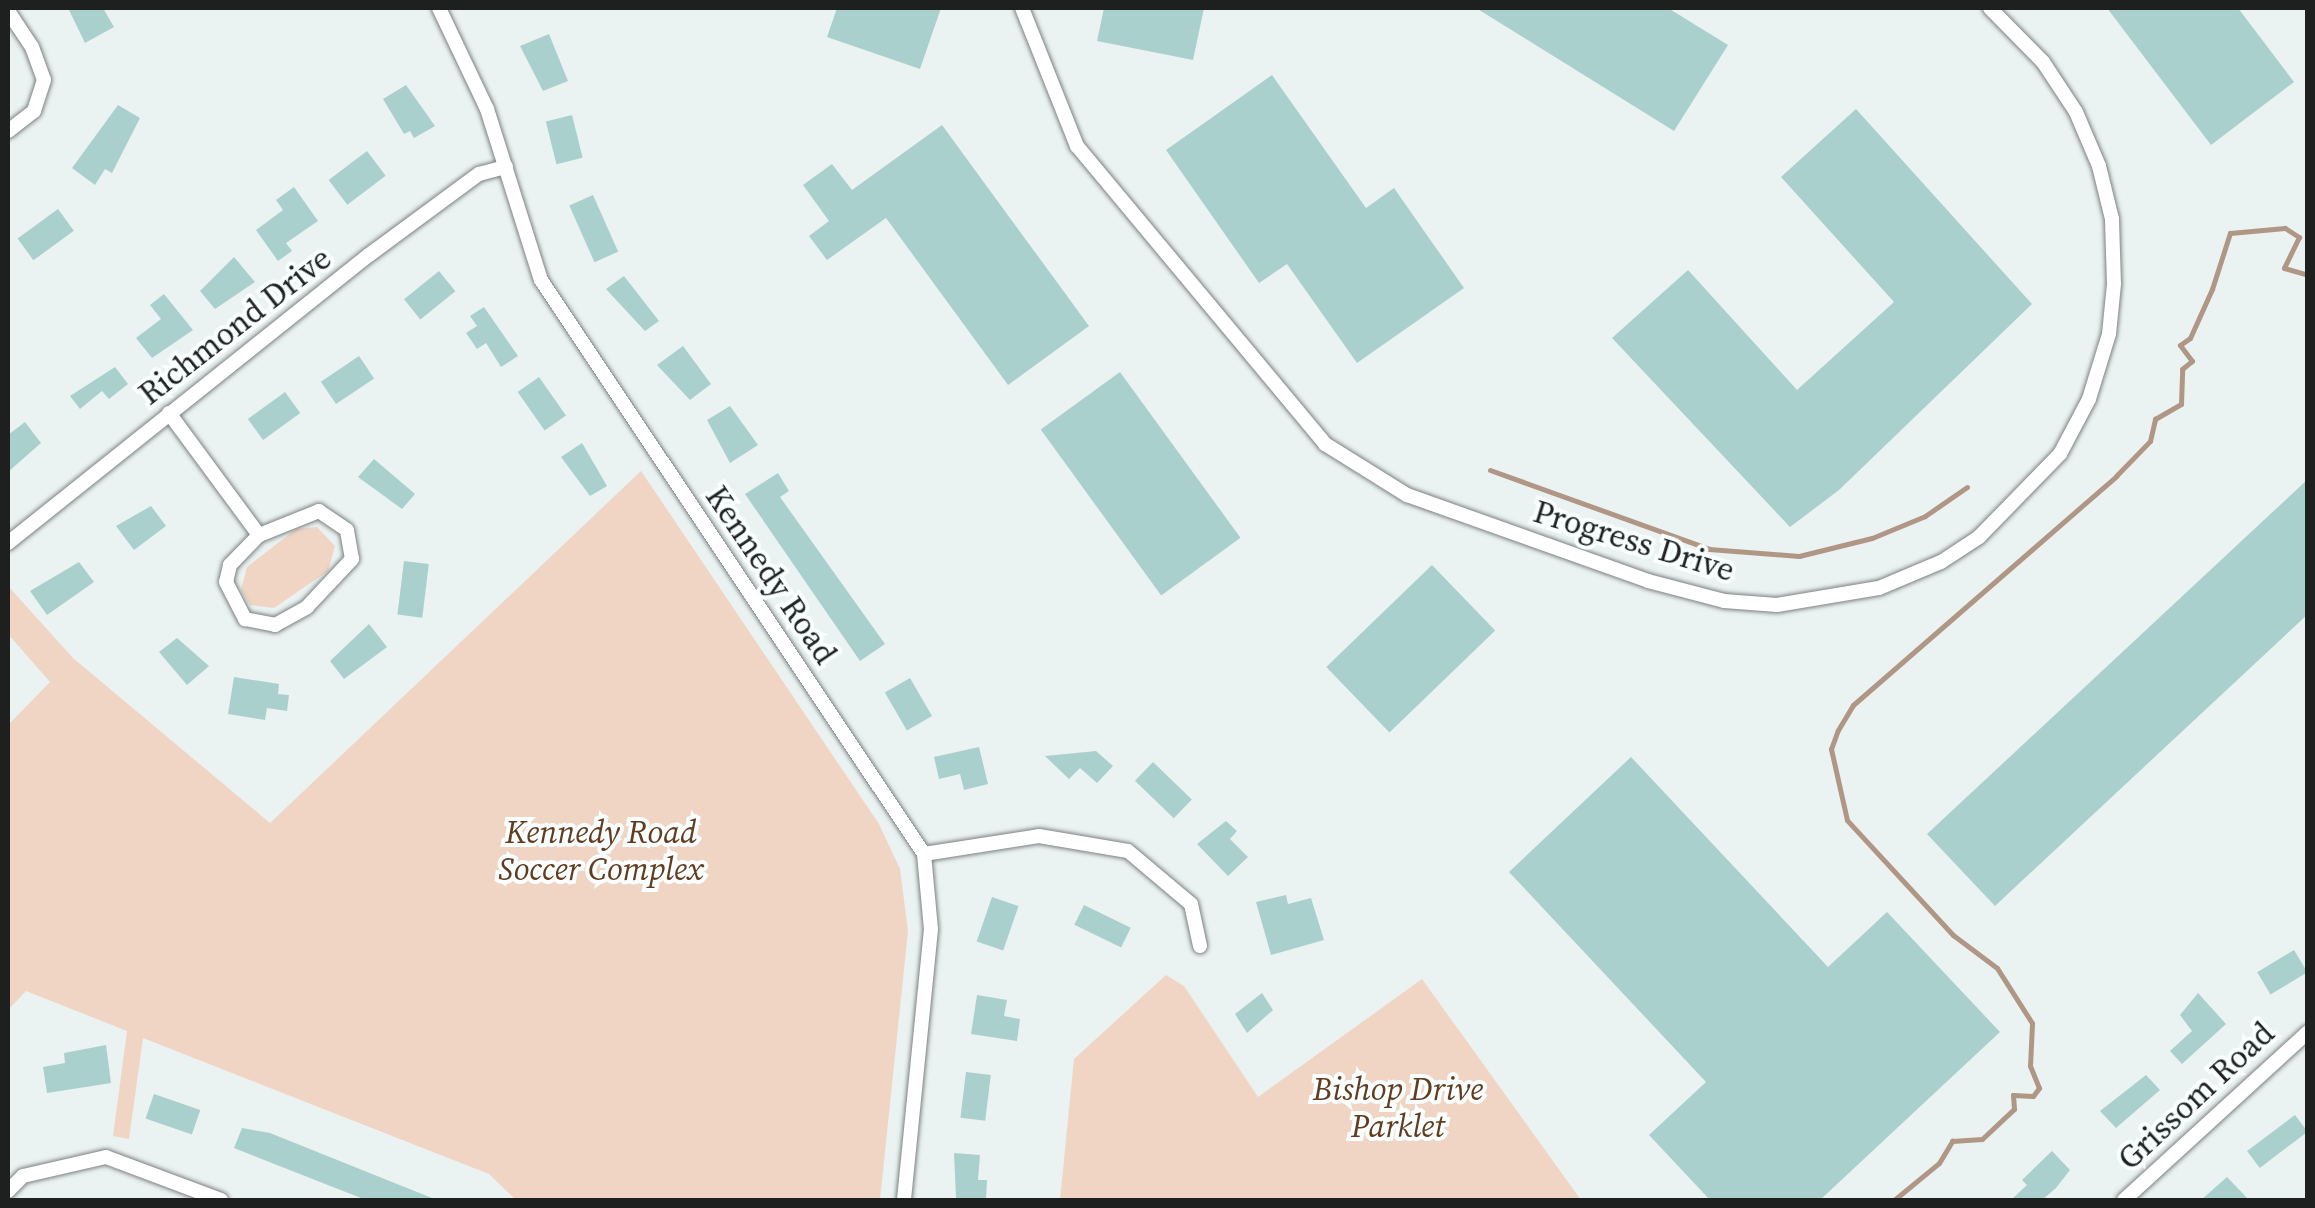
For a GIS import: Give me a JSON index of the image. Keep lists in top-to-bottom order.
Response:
{
  "streets": {
    "street": [
      "Richmond Drive",
      "Progress Drive",
      "Kennedy Road",
      "Grissom Road"
    ]
  },
  "crossings": [
    ["Richmond Drive", "Kennedy Road"]
  ],
  "parks": ["Kennedy Road Soccer Complex", "Bishop Drive Parklet"]
}
